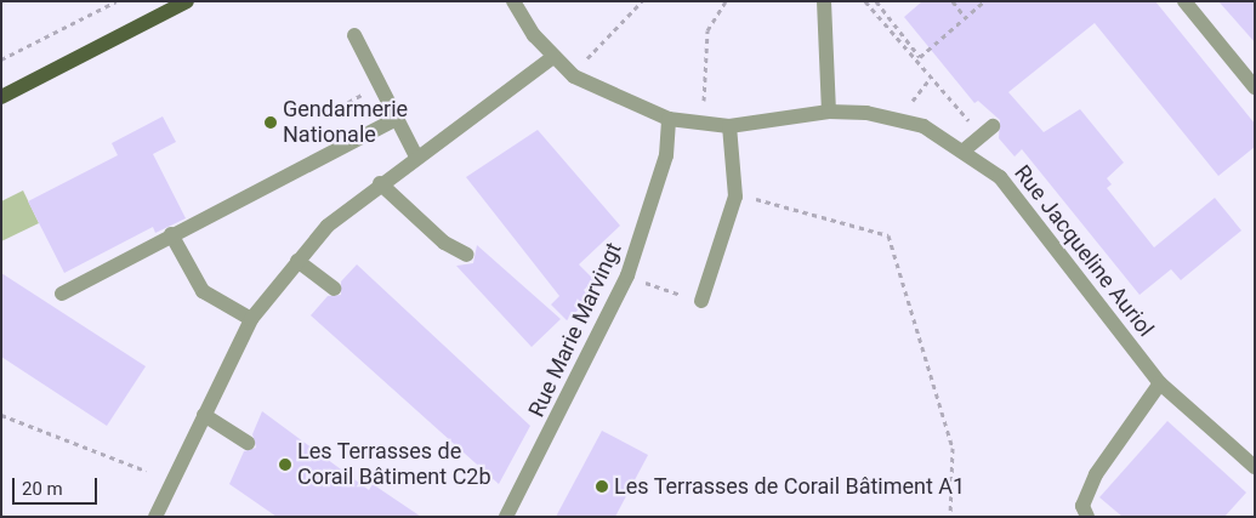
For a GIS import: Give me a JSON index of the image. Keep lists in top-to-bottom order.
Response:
{
  "streets": {
    "street": ["Rue Jacqueline Auriol", "Rue Marie Marvingt"]
  },
  "crossings": [
    ["Rue Jacqueline Auriol", "Rue Marie Marvingt"]
  ],
  "places": ["Gendarmerie Nationale", "Les Terrasses de Corail Bâtiment C2b", "Les Terrasses de Corail Bâtiment A1"],
  "scale_bar": "20 m"
}
